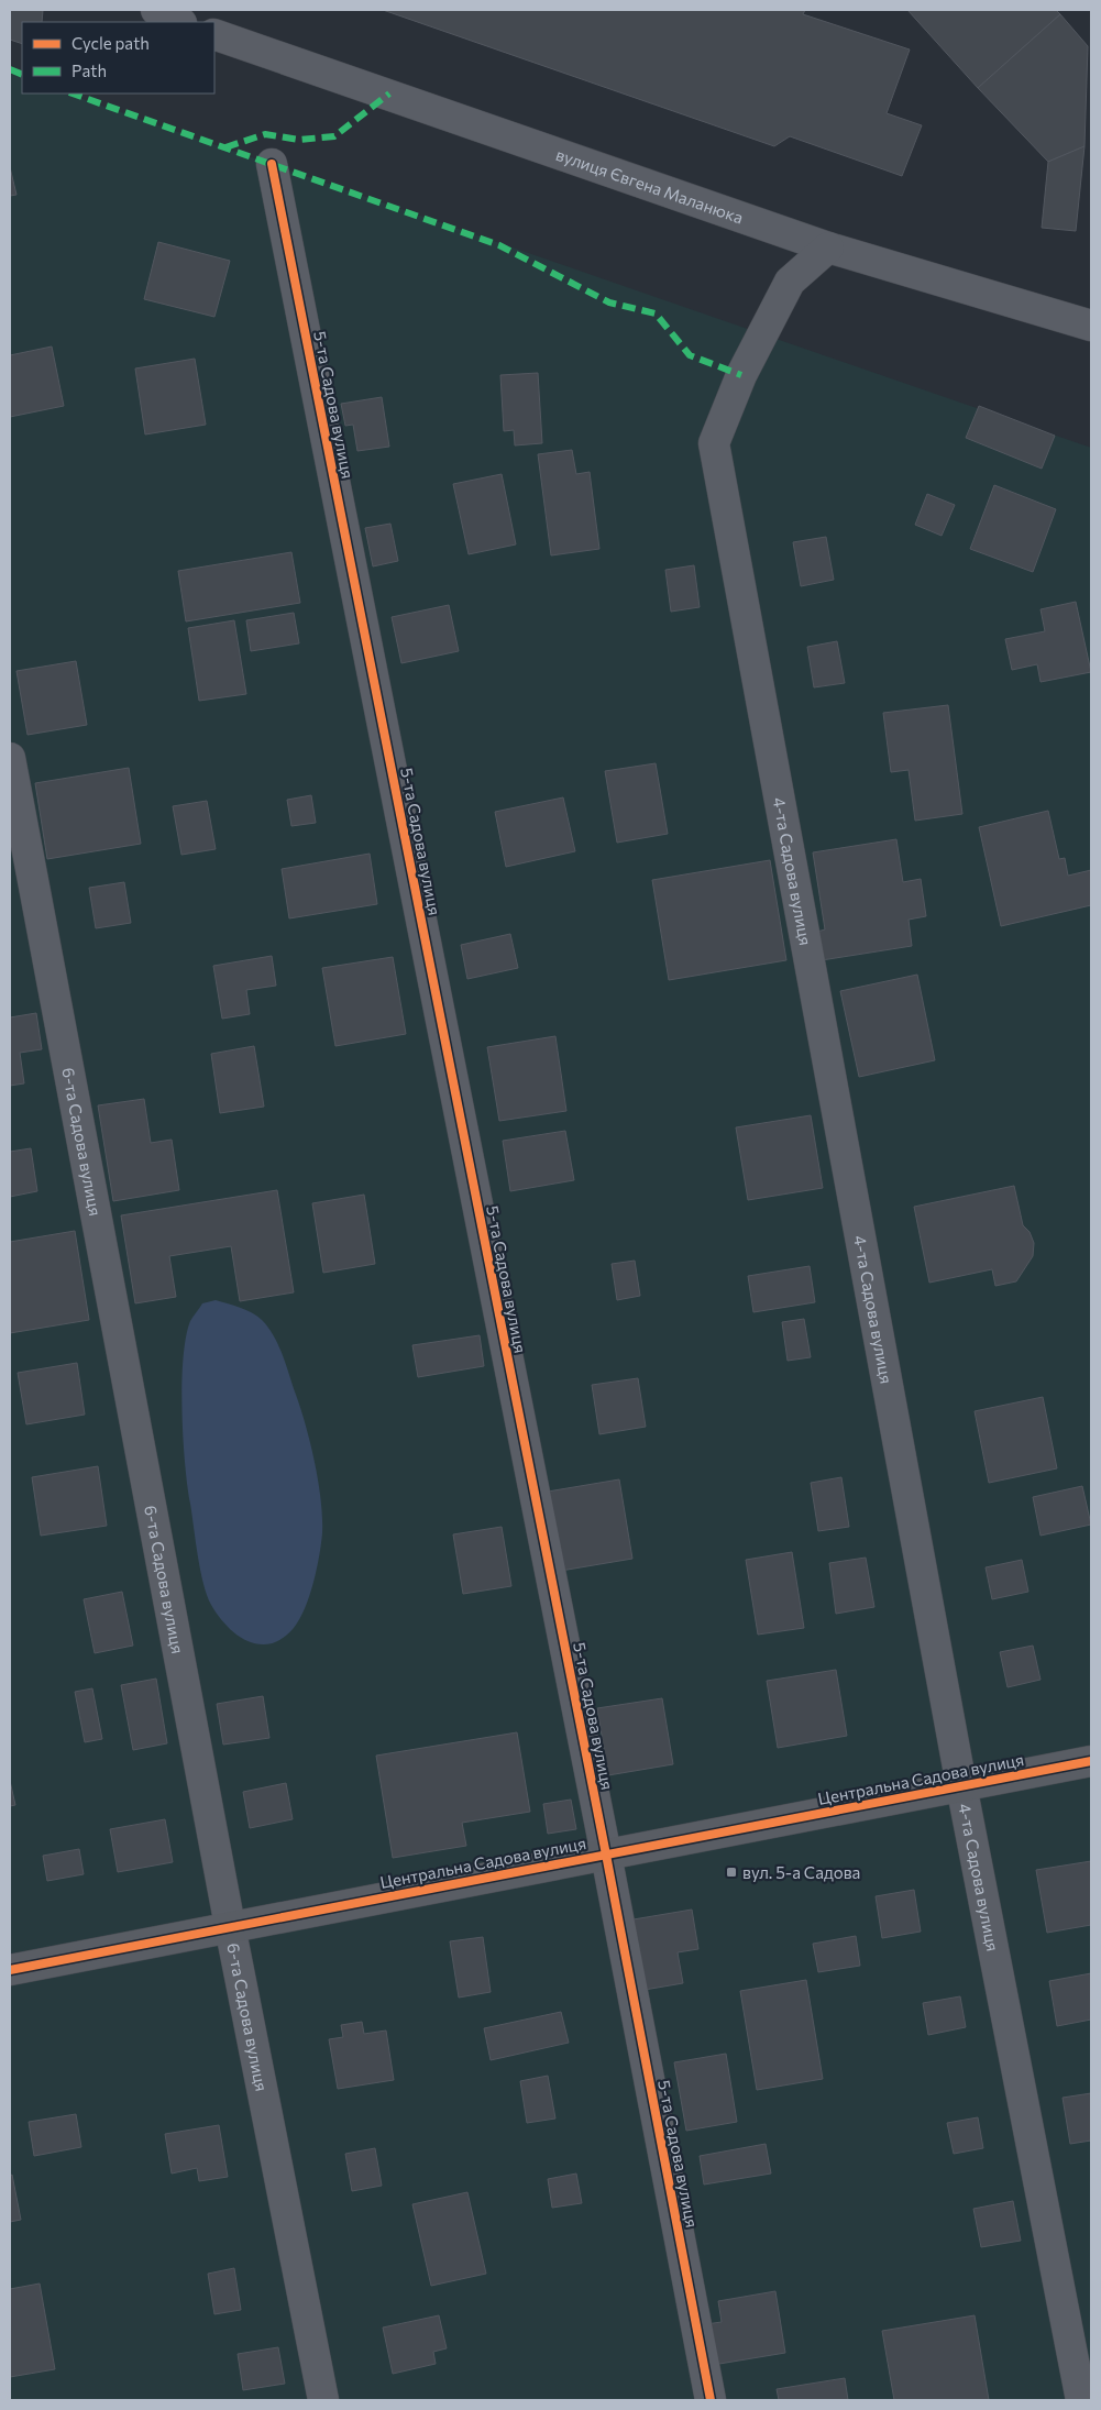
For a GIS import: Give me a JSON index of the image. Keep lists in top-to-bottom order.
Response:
{
  "streets": {
    "main road": ["Центральна Садова вулиця"],
    "street": [
      "вулиця Євгена Маланюка",
      "5-та Садова вулиця",
      "4-та Садова вулиця",
      "6-та Садова вулиця"
    ]
  },
  "crossings": [
    ["вулиця Євгена Маланюка", "4-та Садова вулиця"],
    ["5-та Садова вулиця", "Центральна Садова вулиця"],
    ["4-та Садова вулиця", "Центральна Садова вулиця"],
    ["6-та Садова вулиця", "Центральна Садова вулиця"]
  ],
  "places": {
    "transit": ["вул. 5-а Садова"]
  },
  "legend": ["Cycle path", "Path"]
}
